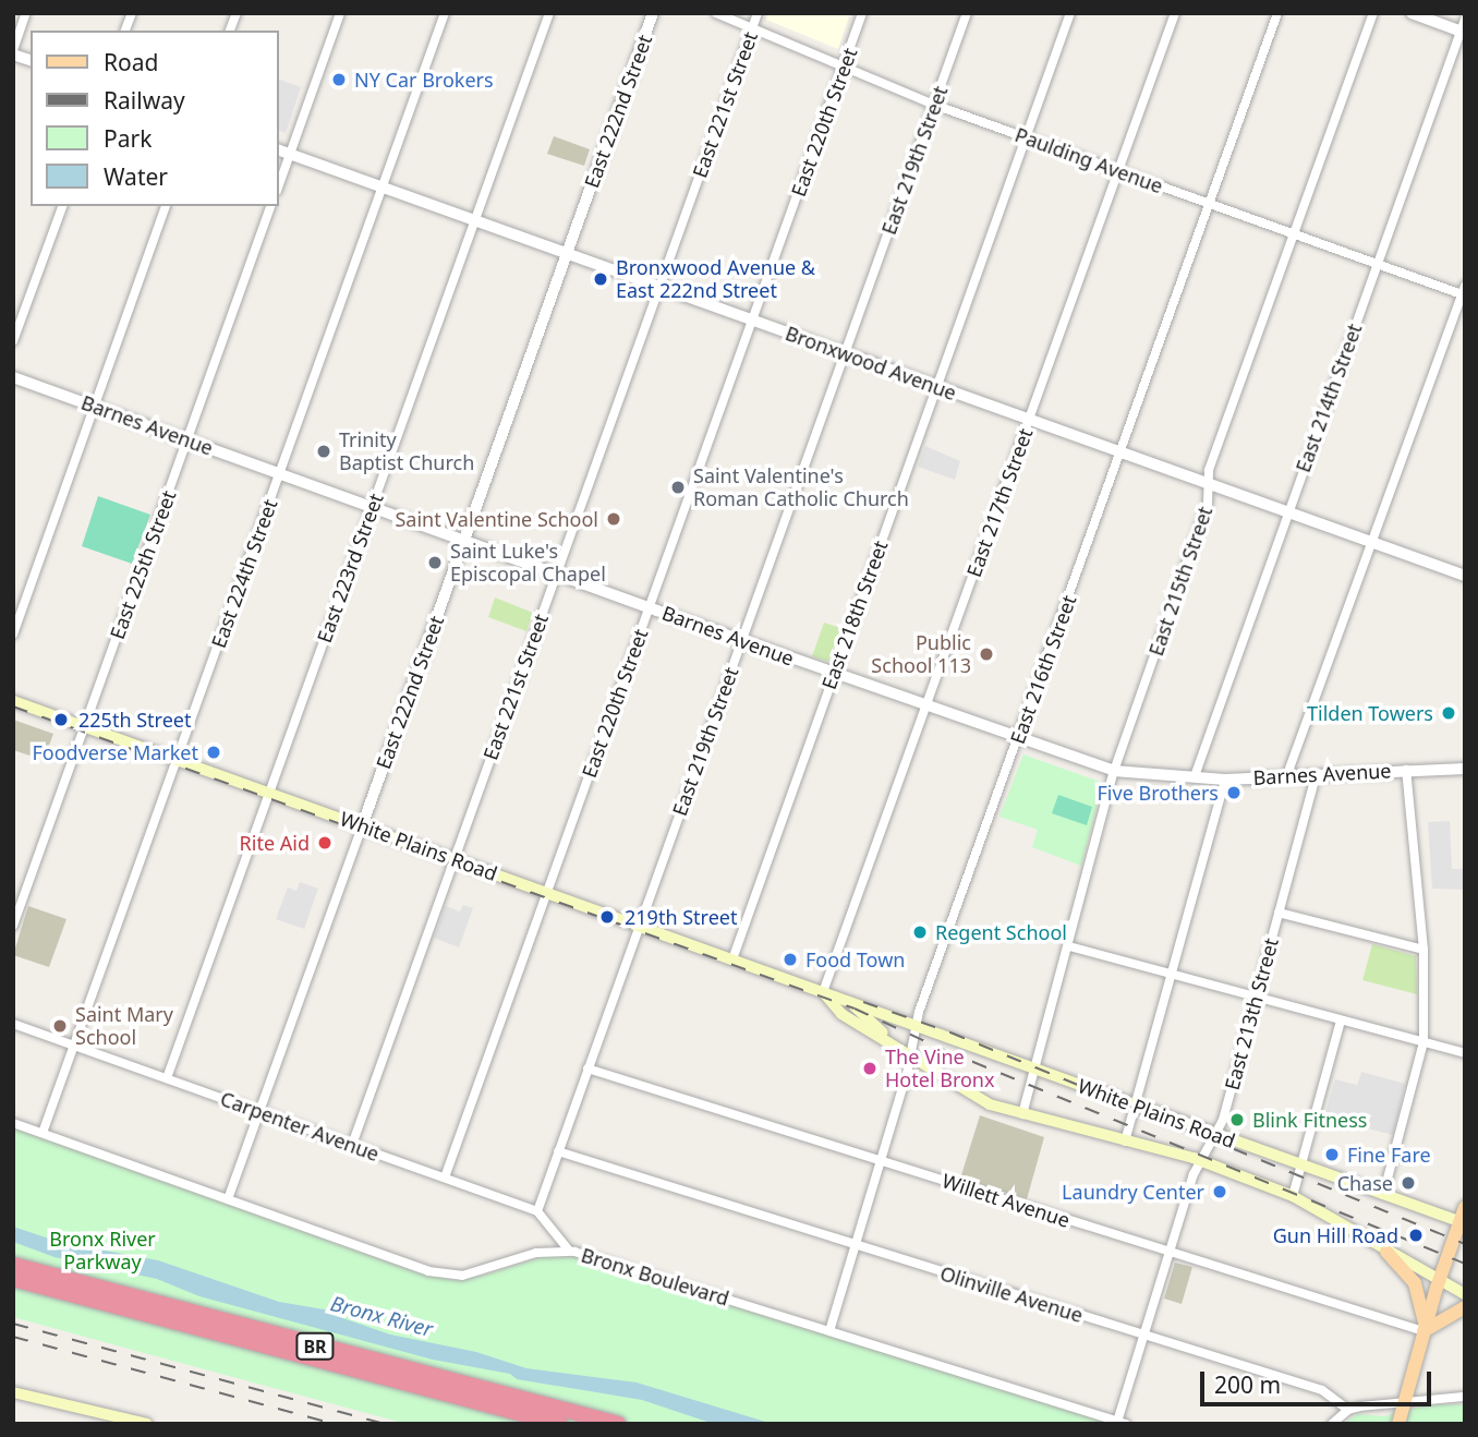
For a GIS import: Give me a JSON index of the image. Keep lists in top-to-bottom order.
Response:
{
  "streets": {
    "highway": ["BR"],
    "main road": ["White Plains Road"],
    "street": [
      "East 221st Street",
      "East 222nd Street",
      "East 220th Street",
      "East 219th Street",
      "Paulding Avenue",
      "Bronxwood Avenue",
      "East 214th Street",
      "Barnes Avenue",
      "East 217th Street",
      "East 225th Street",
      "East 223rd Street",
      "East 224th Street",
      "East 215th Street",
      "East 218th Street",
      "East 216th Street",
      "East 213th Street",
      "Carpenter Avenue",
      "Willett Avenue",
      "Bronx Boulevard",
      "Olinville Avenue"
    ]
  },
  "crossings": [
    ["East 221st Street", "Paulding Avenue"],
    ["East 221st Street", "Bronxwood Avenue"],
    ["East 221st Street", "Barnes Avenue"],
    ["East 221st Street", "White Plains Road"],
    ["East 221st Street", "Carpenter Avenue"],
    ["East 222nd Street", "Bronxwood Avenue"],
    ["East 222nd Street", "Barnes Avenue"],
    ["East 222nd Street", "White Plains Road"],
    ["East 222nd Street", "Carpenter Avenue"],
    ["East 222nd Street", "Bronx Boulevard"],
    ["East 220th Street", "Paulding Avenue"],
    ["East 220th Street", "Bronxwood Avenue"],
    ["East 220th Street", "Barnes Avenue"],
    ["East 220th Street", "White Plains Road"],
    ["East 220th Street", "Carpenter Avenue"],
    ["East 219th Street", "Paulding Avenue"],
    ["East 219th Street", "Bronxwood Avenue"],
    ["East 219th Street", "Barnes Avenue"],
    ["East 219th Street", "White Plains Road"],
    ["East 219th Street", "Carpenter Avenue"],
    ["East 219th Street", "Willett Avenue"],
    ["East 219th Street", "Olinville Avenue"],
    ["Paulding Avenue", "East 214th Street"],
    ["Paulding Avenue", "East 217th Street"],
    ["Paulding Avenue", "East 215th Street"],
    ["Paulding Avenue", "East 218th Street"],
    ["Paulding Avenue", "East 216th Street"],
    ["Bronxwood Avenue", "East 214th Street"],
    ["Bronxwood Avenue", "East 217th Street"],
    ["Bronxwood Avenue", "East 223rd Street"],
    ["Bronxwood Avenue", "East 224th Street"],
    ["Bronxwood Avenue", "East 215th Street"],
    ["Bronxwood Avenue", "East 218th Street"],
    ["Bronxwood Avenue", "East 216th Street"],
    ["East 214th Street", "Barnes Avenue"],
    ["Barnes Avenue", "East 217th Street"],
    ["Barnes Avenue", "East 225th Street"],
    ["Barnes Avenue", "East 223rd Street"],
    ["Barnes Avenue", "East 224th Street"],
    ["Barnes Avenue", "East 215th Street"],
    ["Barnes Avenue", "East 218th Street"],
    ["Barnes Avenue", "East 216th Street"],
    ["Barnes Avenue", "East 213th Street"],
    ["East 217th Street", "White Plains Road"],
    ["East 225th Street", "White Plains Road"],
    ["East 223rd Street", "White Plains Road"],
    ["East 223rd Street", "Carpenter Avenue"],
    ["East 224th Street", "White Plains Road"],
    ["East 224th Street", "Carpenter Avenue"],
    ["East 224th Street", "Bronx Boulevard"],
    ["East 215th Street", "White Plains Road"],
    ["East 218th Street", "White Plains Road"],
    ["East 216th Street", "White Plains Road"],
    ["East 216th Street", "Willett Avenue"],
    ["East 216th Street", "Bronx Boulevard"],
    ["East 216th Street", "Olinville Avenue"],
    ["White Plains Road", "East 213th Street"],
    ["East 213th Street", "Willett Avenue"],
    ["East 213th Street", "Bronx Boulevard"],
    ["East 213th Street", "Olinville Avenue"]
  ],
  "water": ["Bronx River"],
  "parks": ["Bronx River Parkway"],
  "places": [
    "NY Car Brokers",
    "Bronxwood Avenue & East 222nd Street",
    "Trinity Baptist Church",
    "Saint Valentine's Roman Catholic Church",
    "Saint Valentine School",
    "Saint Luke's Episcopal Chapel",
    "Public School 113",
    "Tilden Towers",
    "225th Street",
    "Foodverse Market",
    "Five Brothers",
    "Rite Aid",
    "219th Street",
    "Regent School",
    "Food Town",
    "Saint Mary School",
    "The Vine Hotel Bronx",
    "Blink Fitness",
    "Fine Fare",
    "Chase",
    "Laundry Center",
    "Gun Hill Road"
  ],
  "legend": [
    "Road",
    "Railway",
    "Park",
    "Water"
  ],
  "scale_bar": "200 m"
}
